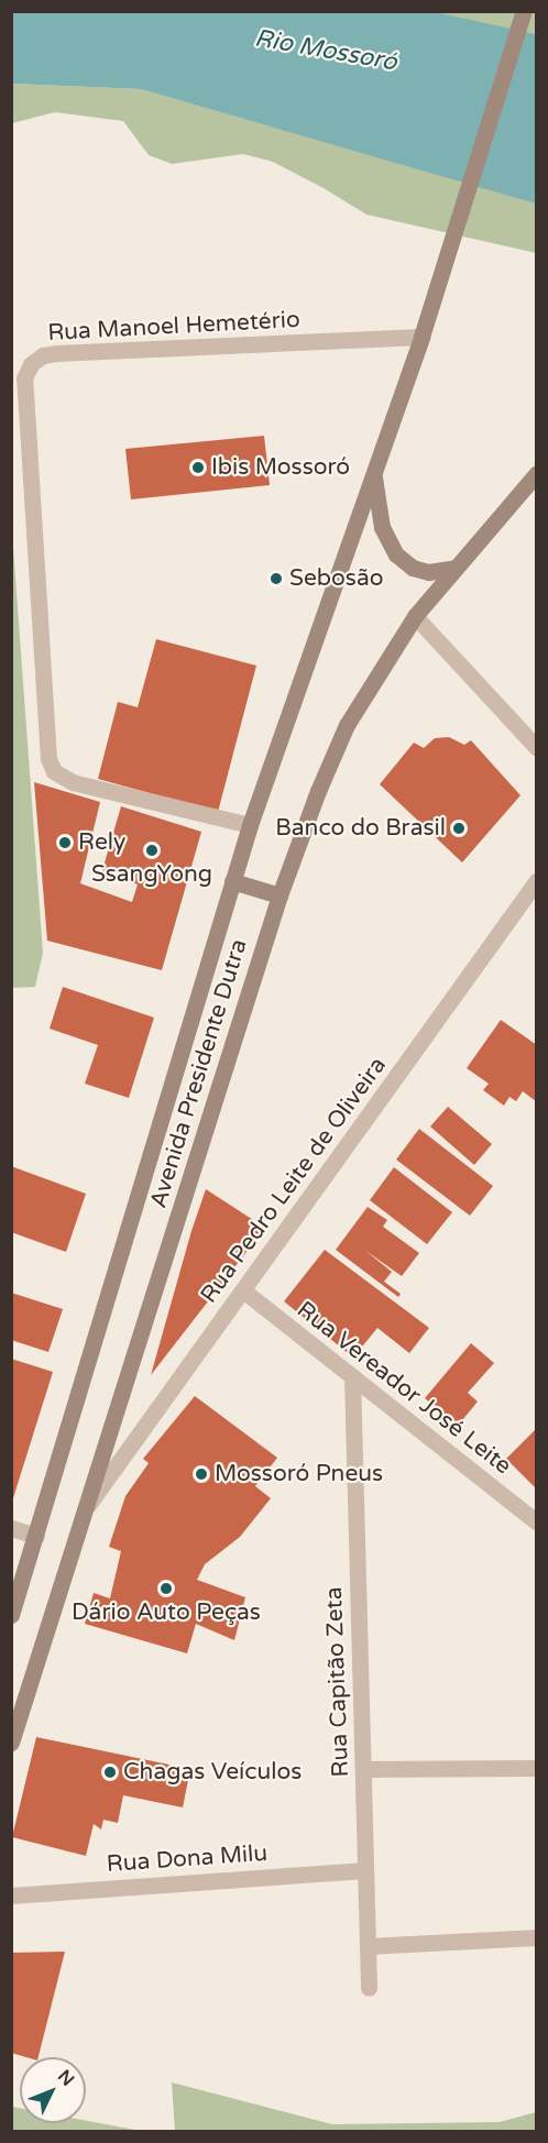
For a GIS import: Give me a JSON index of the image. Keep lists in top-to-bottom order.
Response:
{
  "streets": {
    "main road": ["Avenida Presidente Dutra"],
    "street": [
      "Rua Manoel Hemetério",
      "Rua Pedro Leite de Oliveira",
      "Rua Vereador José Leite",
      "Rua Capitão Zeta",
      "Rua Dona Milu"
    ]
  },
  "crossings": [
    ["Rua Manoel Hemetério", "Avenida Presidente Dutra"],
    ["Avenida Presidente Dutra", "Rua Pedro Leite de Oliveira"],
    ["Rua Pedro Leite de Oliveira", "Rua Vereador José Leite"],
    ["Rua Vereador José Leite", "Rua Capitão Zeta"],
    ["Rua Capitão Zeta", "Rua Dona Milu"]
  ],
  "water": ["Rio Mossoró"],
  "places": [
    "Ibis Mossoró",
    "Sebosão",
    "Banco do Brasil",
    "Rely",
    "SsangYong",
    "Mossoró Pneus",
    "Dário Auto Peças",
    "Chagas Veículos"
  ],
  "north": "top right"
}
